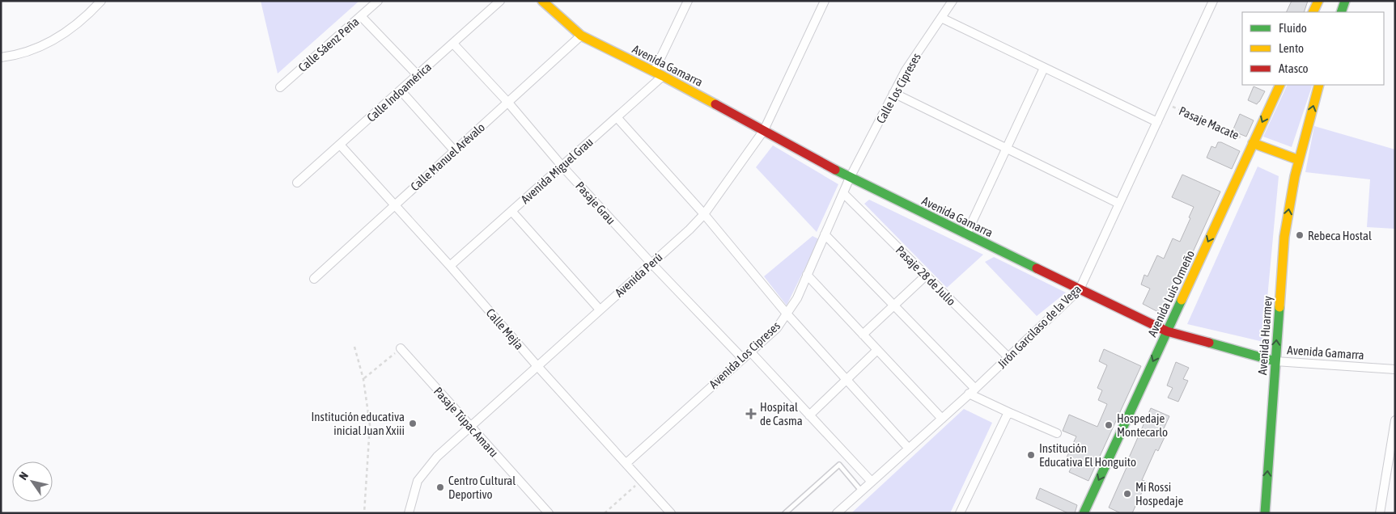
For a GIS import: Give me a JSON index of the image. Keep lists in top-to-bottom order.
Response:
{
  "streets": {
    "main road": ["Avenida Gamarra", "Avenida Luis Ormeño", "Avenida Huarmey"],
    "street": [
      "Calle Sáenz Peña",
      "Calle Los Cipreses",
      "Calle Indoamérica",
      "Calle Manuel Arévalo",
      "Avenida Miguel Grau",
      "Pasaje Grau",
      "Avenida Perú",
      "Pasaje 28 de Julio",
      "Jirón Garcilaso de la Vega",
      "Calle Mejía",
      "Avenida Los Cipreses",
      "Pasaje Túpac Amaru"
    ],
    "path": ["Pasaje Macate"]
  },
  "crossings": [
    ["Avenida Gamarra", "Calle Los Cipreses"],
    ["Avenida Gamarra", "Calle Manuel Arévalo"],
    ["Avenida Gamarra", "Avenida Miguel Grau"],
    ["Avenida Gamarra", "Avenida Perú"],
    ["Avenida Gamarra", "Avenida Luis Ormeño"],
    ["Avenida Gamarra", "Jirón Garcilaso de la Vega"],
    ["Avenida Gamarra", "Avenida Huarmey"],
    ["Avenida Gamarra", "Avenida Los Cipreses"],
    ["Calle Los Cipreses", "Avenida Los Cipreses"],
    ["Calle Indoamérica", "Pasaje Grau"],
    ["Calle Indoamérica", "Calle Mejía"],
    ["Pasaje Macate", "Avenida Luis Ormeño"],
    ["Pasaje Macate", "Jirón Garcilaso de la Vega"],
    ["Calle Manuel Arévalo", "Pasaje Grau"],
    ["Calle Manuel Arévalo", "Calle Mejía"],
    ["Avenida Miguel Grau", "Pasaje Grau"],
    ["Avenida Miguel Grau", "Calle Mejía"],
    ["Pasaje Grau", "Avenida Perú"],
    ["Pasaje Grau", "Avenida Los Cipreses"],
    ["Avenida Perú", "Calle Mejía"],
    ["Avenida Perú", "Pasaje Túpac Amaru"],
    ["Pasaje 28 de Julio", "Jirón Garcilaso de la Vega"],
    ["Pasaje 28 de Julio", "Avenida Los Cipreses"],
    ["Calle Mejía", "Avenida Los Cipreses"]
  ],
  "one_way": ["Avenida Luis Ormeño", "Avenida Huarmey"],
  "places": {
    "other": [
      "Rebeca Hostal",
      "Institución educativa inicial Juan Xxiii",
      "Hospedaje Montecarlo",
      "Institución Educativa El Honguito",
      "Centro Cultural Deportivo",
      "Mi Rossi Hospedaje"
    ],
    "health": ["Hospital de Casma"]
  },
  "legend": ["Fluido", "Lento", "Atasco"],
  "north": "top left"
}
